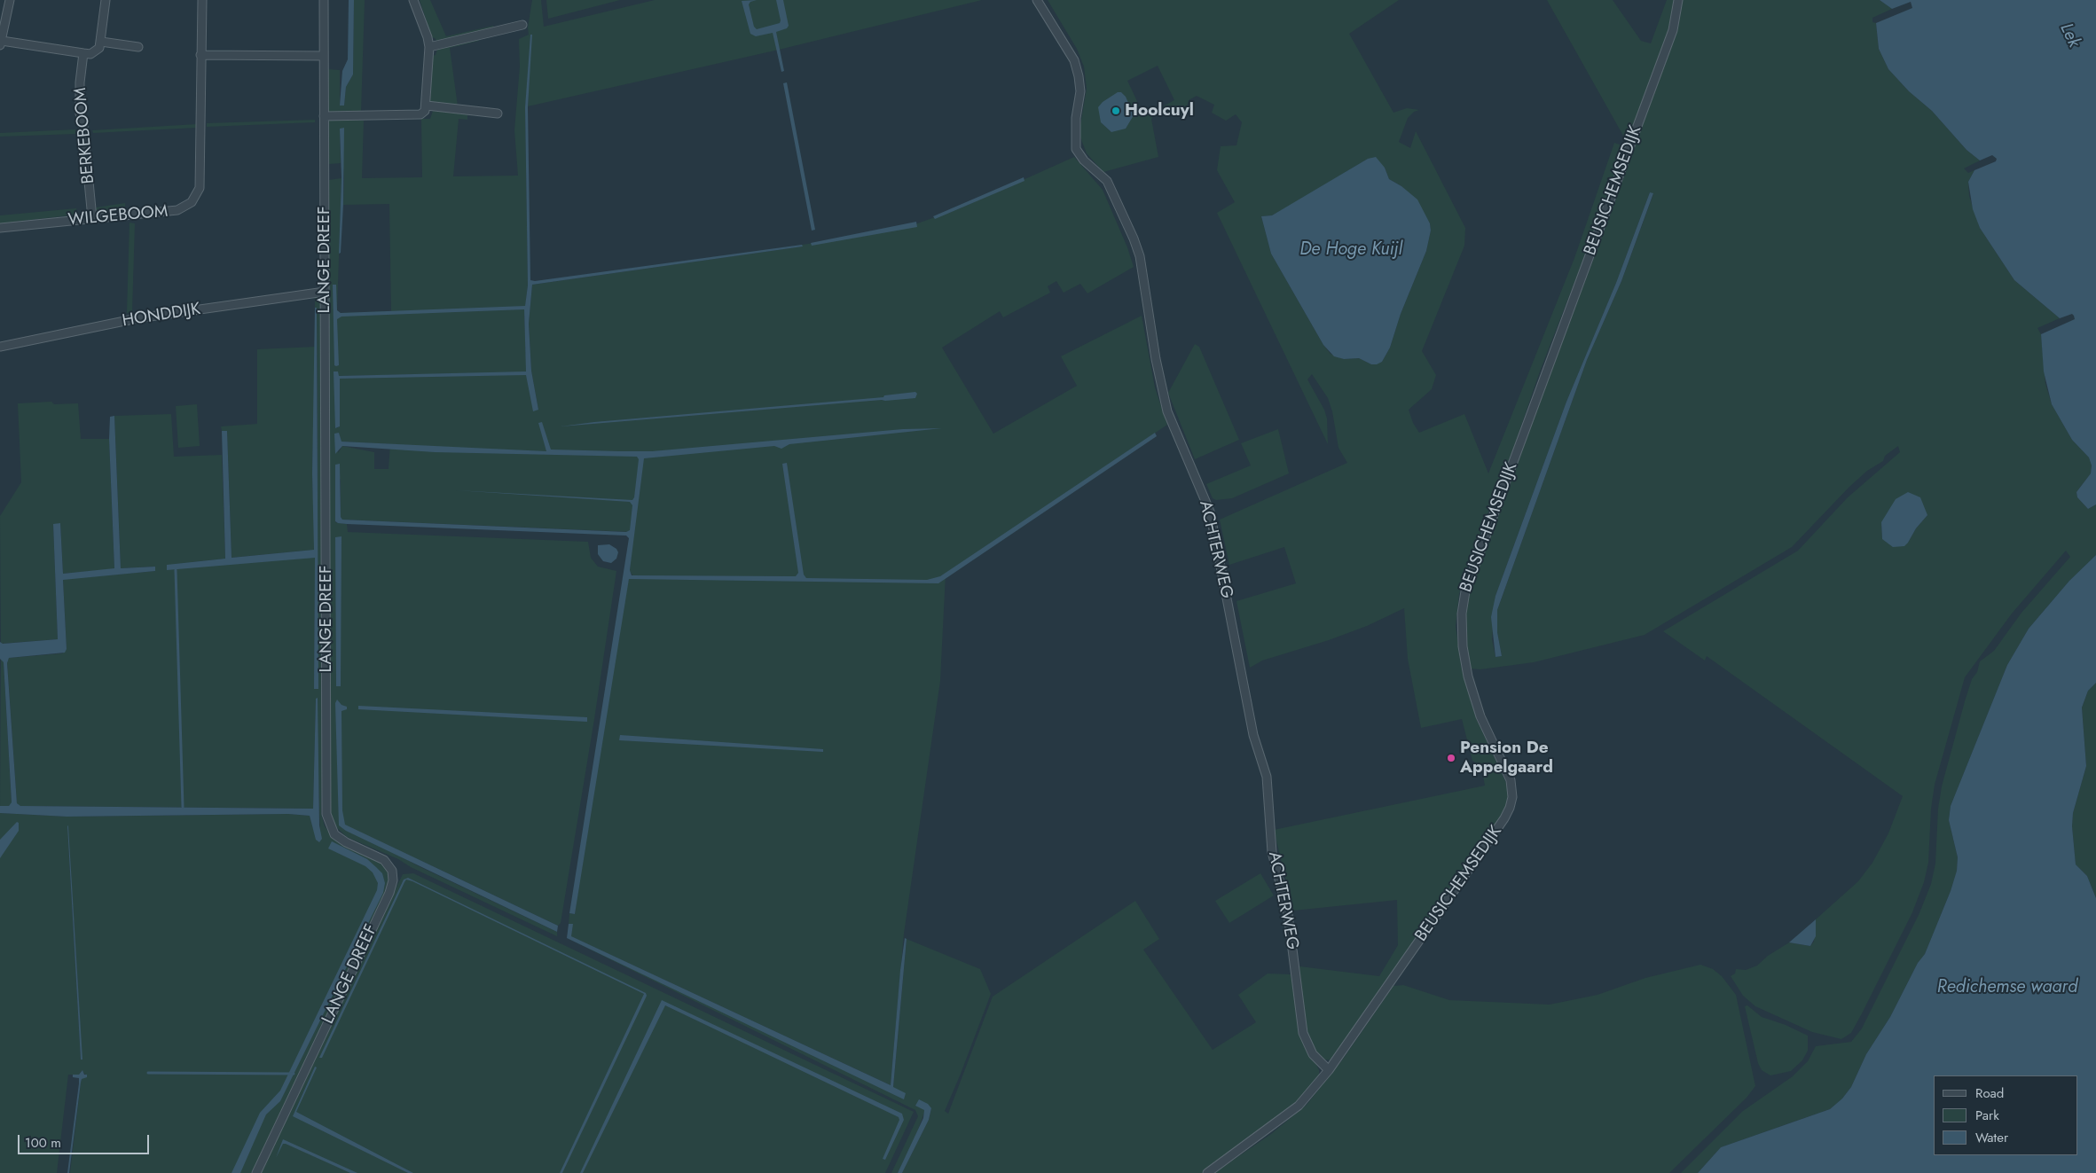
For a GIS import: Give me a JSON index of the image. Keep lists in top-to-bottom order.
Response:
{
  "streets": {
    "street": [
      "BERKEBOOM",
      "BEUSICHEMSEDIJK",
      "WILGEBOOM",
      "LANGE DREEF",
      "HONDDIJK",
      "ACHTERWEG"
    ]
  },
  "crossings": [
    ["BERKEBOOM", "WILGEBOOM"],
    ["BEUSICHEMSEDIJK", "ACHTERWEG"],
    ["LANGE DREEF", "HONDDIJK"]
  ],
  "water": ["Lek", "De Hoge Kuijl", "Redichemse waard"],
  "places": ["Hoolcuyl", "Pension De Appelgaard"],
  "legend": ["Road", "Park", "Water"],
  "scale_bar": "100 m"
}
